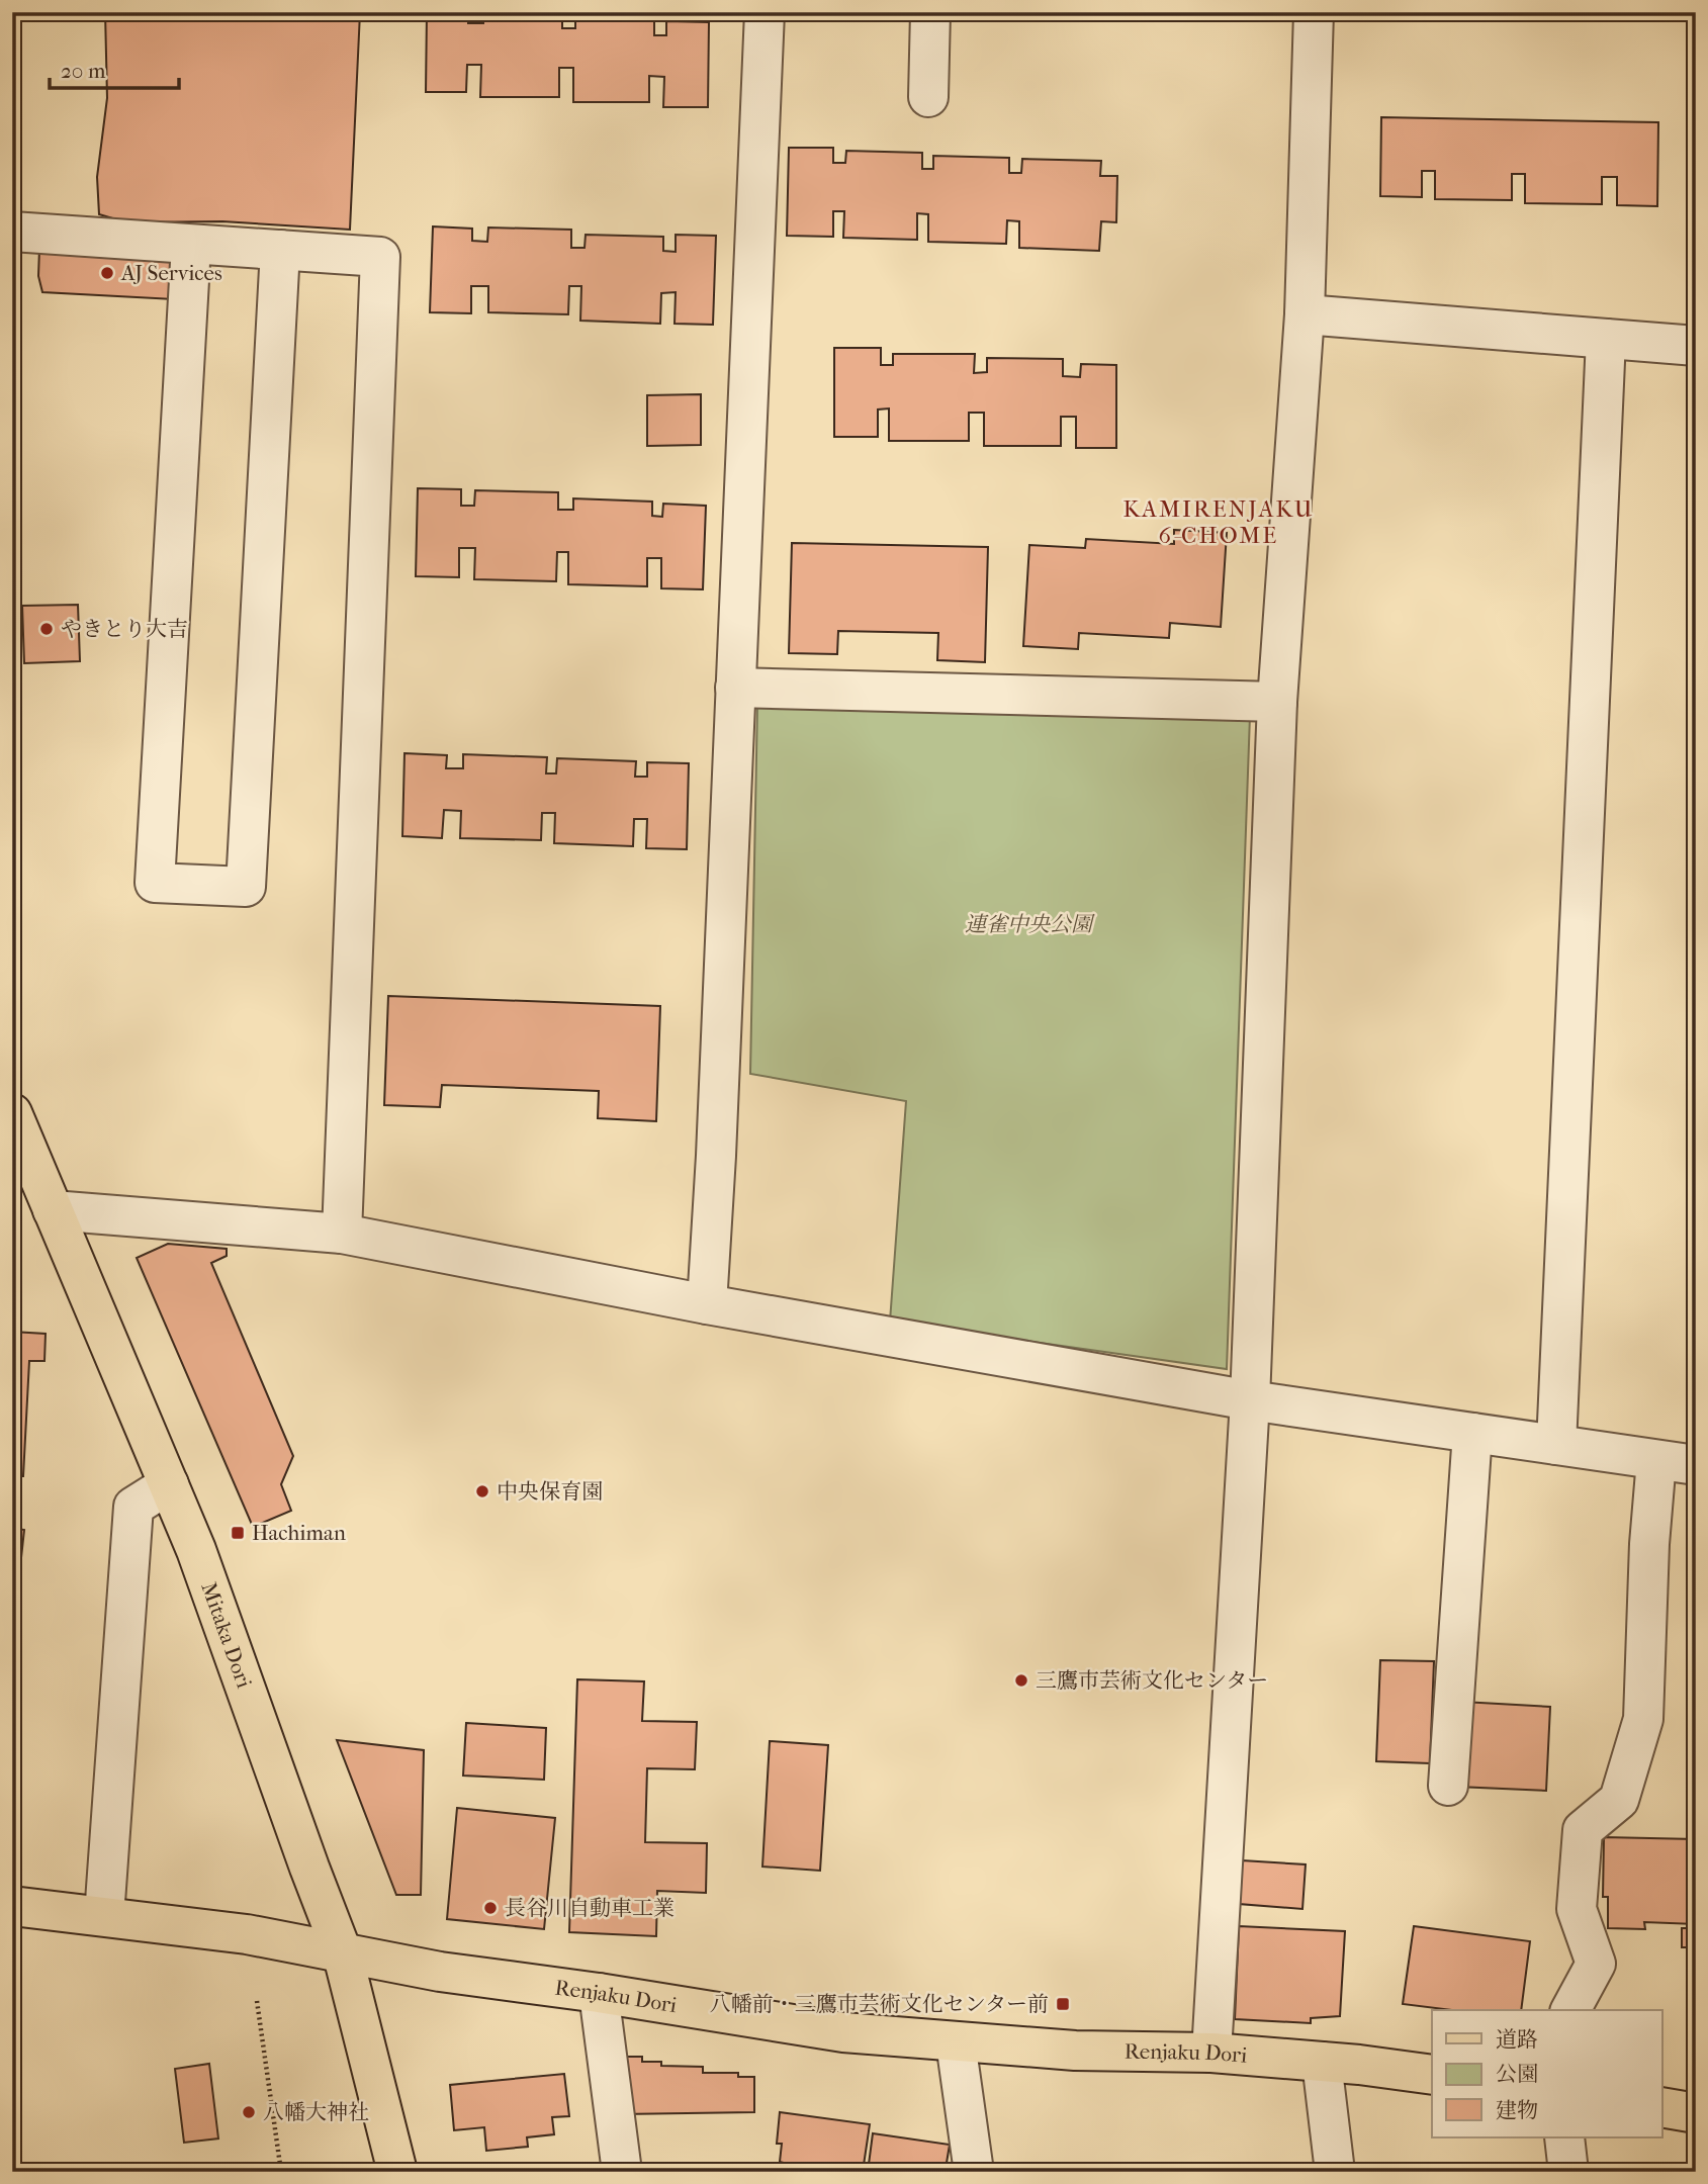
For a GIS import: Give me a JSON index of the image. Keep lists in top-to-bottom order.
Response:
{
  "streets": {
    "main road": ["Mitaka Dori", "Renjaku Dori"]
  },
  "crossings": [
    ["Mitaka Dori", "Renjaku Dori"]
  ],
  "districts": ["KAMIRENJAKU 6-CHOME"],
  "parks": ["連雀中央公園"],
  "places": {
    "other": [
      "AJ Services",
      "やきとり大吉",
      "中央保育園",
      "三鷹市芸術文化センター",
      "長谷川自動車工業",
      "八幡大神社"
    ],
    "transit": ["Hachiman", "八幡前・三鷹市芸術文化センター前"]
  },
  "legend": ["道路", "公園", "建物"],
  "scale_bar": "20 m"
}
